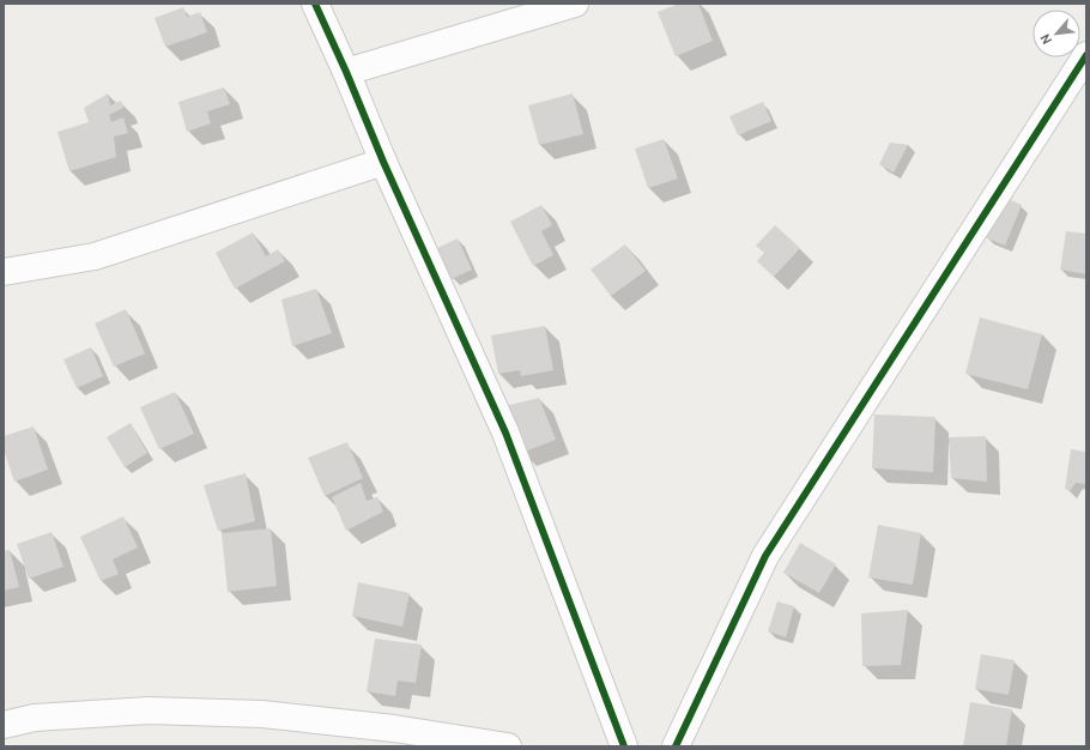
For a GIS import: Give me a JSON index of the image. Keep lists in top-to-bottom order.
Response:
{
  "north": "bottom left"
}
